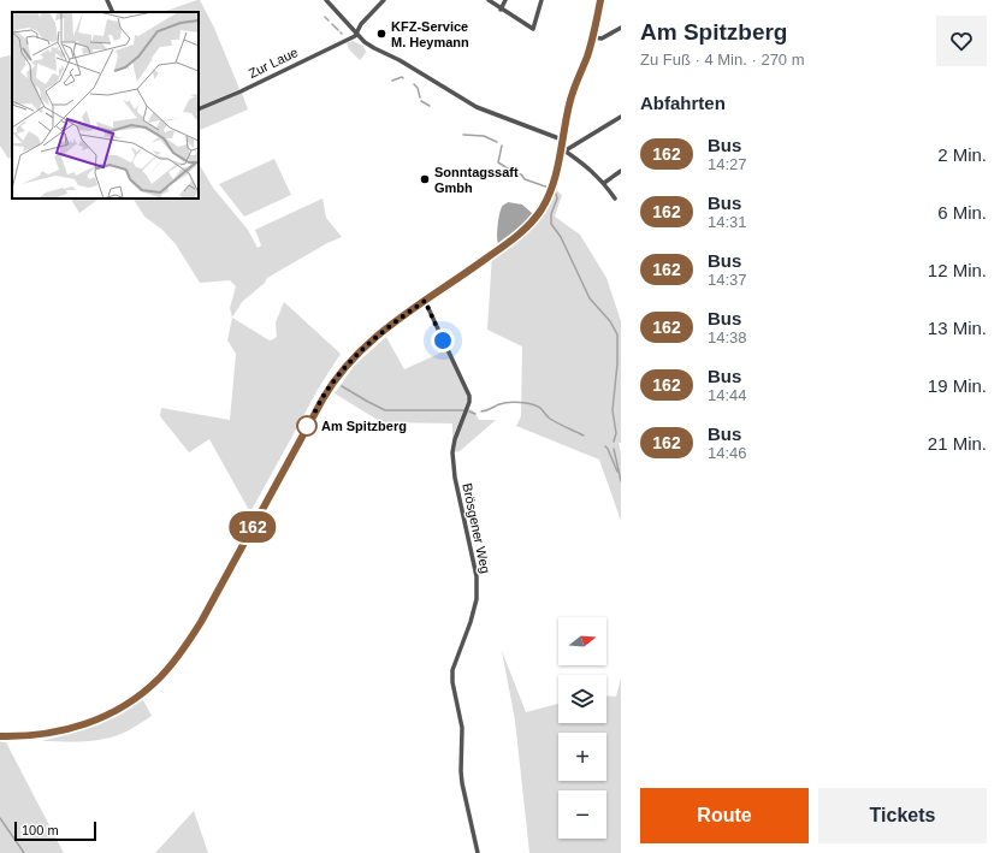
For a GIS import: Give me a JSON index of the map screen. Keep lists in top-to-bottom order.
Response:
{
  "streets": {
    "street": ["Zur Laue", "Brösgener Weg"]
  },
  "places": ["KFZ-Service M. Heymann", "Sonntagssaft Gmbh", "Am Spitzberg"],
  "lines": ["bus line 162"],
  "scale_bar": "100 m",
  "north": "right",
  "page": {
    "on_map": "162",
    "heading": [
      ["Am Spitzberg", "Zu Fuß · 4 Min. · 270 m"],
      "Abfahrten"
    ],
    "list": [
      {
        "mark": "162",
        "name": "Bus",
        "note": "14:27",
        "value": "2 Min."
      },
      {
        "mark": "162",
        "name": "Bus",
        "note": "14:31",
        "value": "6 Min."
      },
      {
        "mark": "162",
        "name": "Bus",
        "note": "14:37",
        "value": "12 Min."
      },
      {
        "mark": "162",
        "name": "Bus",
        "note": "14:38",
        "value": "13 Min."
      },
      {
        "mark": "162",
        "name": "Bus",
        "note": "14:44",
        "value": "19 Min."
      },
      {
        "mark": "162",
        "name": "Bus",
        "note": "14:46",
        "value": "21 Min."
      }
    ],
    "map_buttons": ["+", "−"],
    "buttons": ["Route", "Tickets"],
    "scale": "100 m"
  }
}
